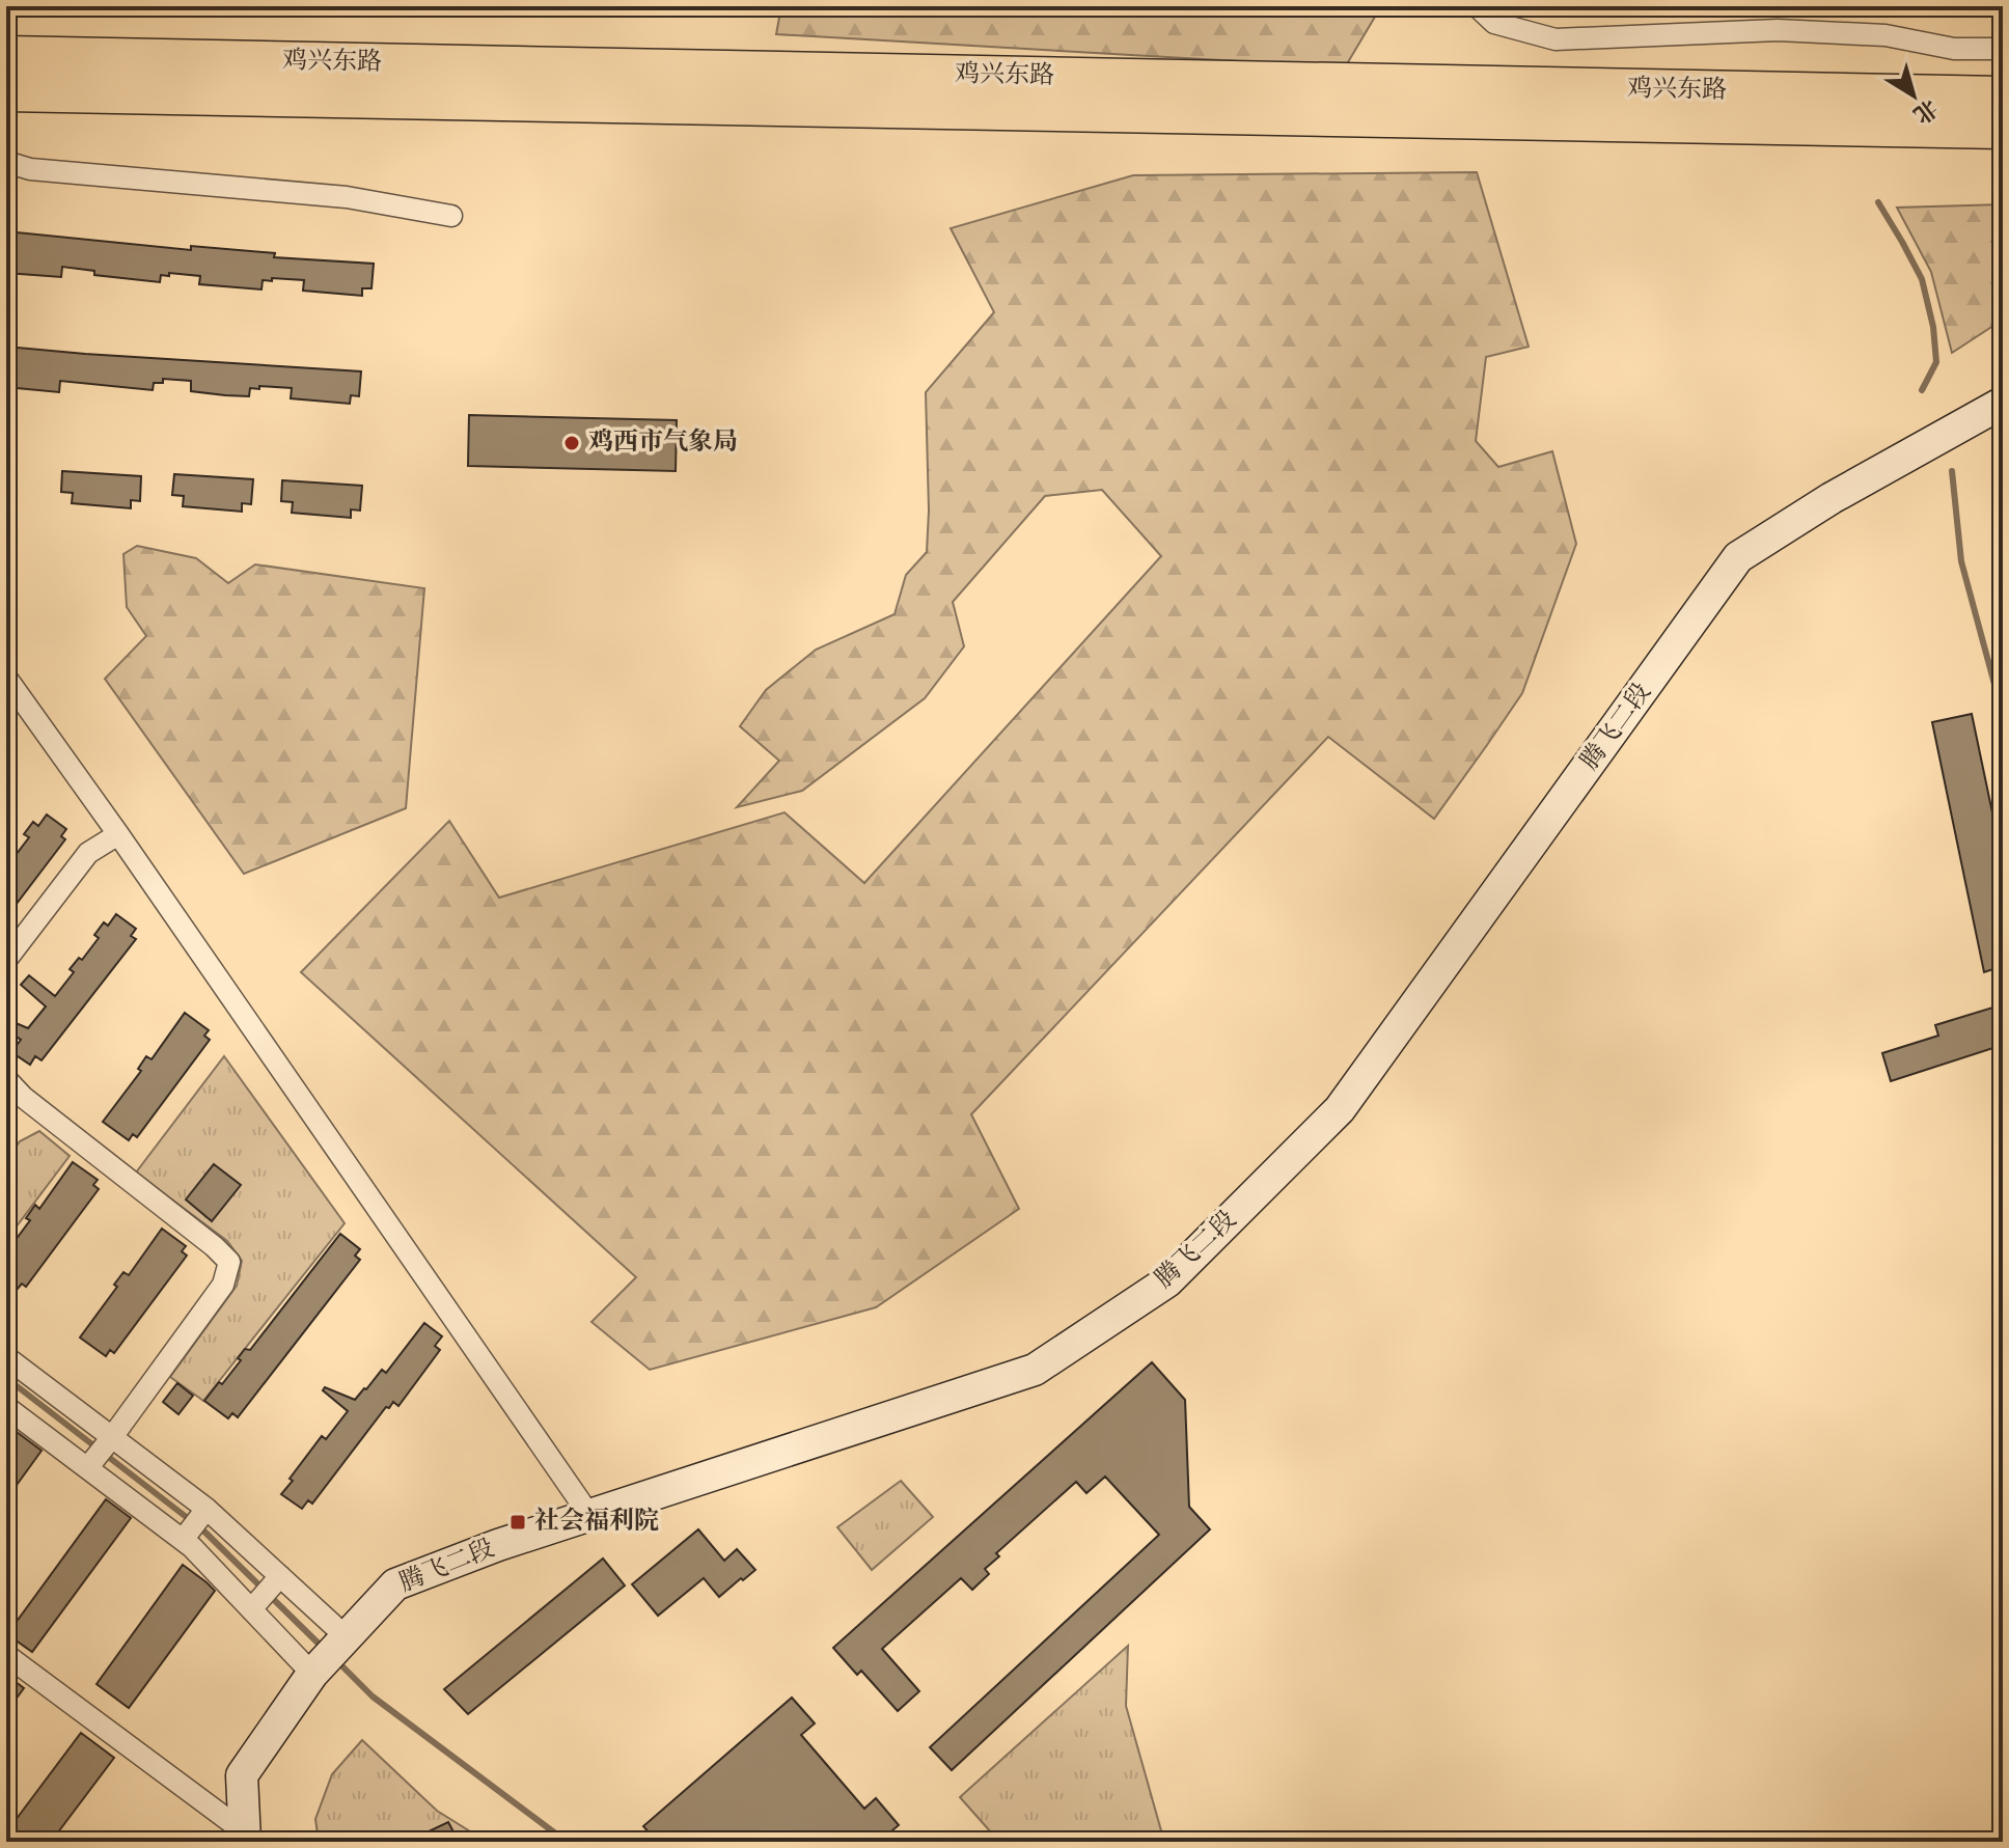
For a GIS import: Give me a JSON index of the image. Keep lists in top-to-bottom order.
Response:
{
  "streets": {
    "highway": ["鸡兴东路"],
    "street": ["腾飞二段"]
  },
  "places": {
    "other": ["鸡西市气象局"],
    "transit": ["社会福利院"]
  },
  "north": "bottom right"
}
